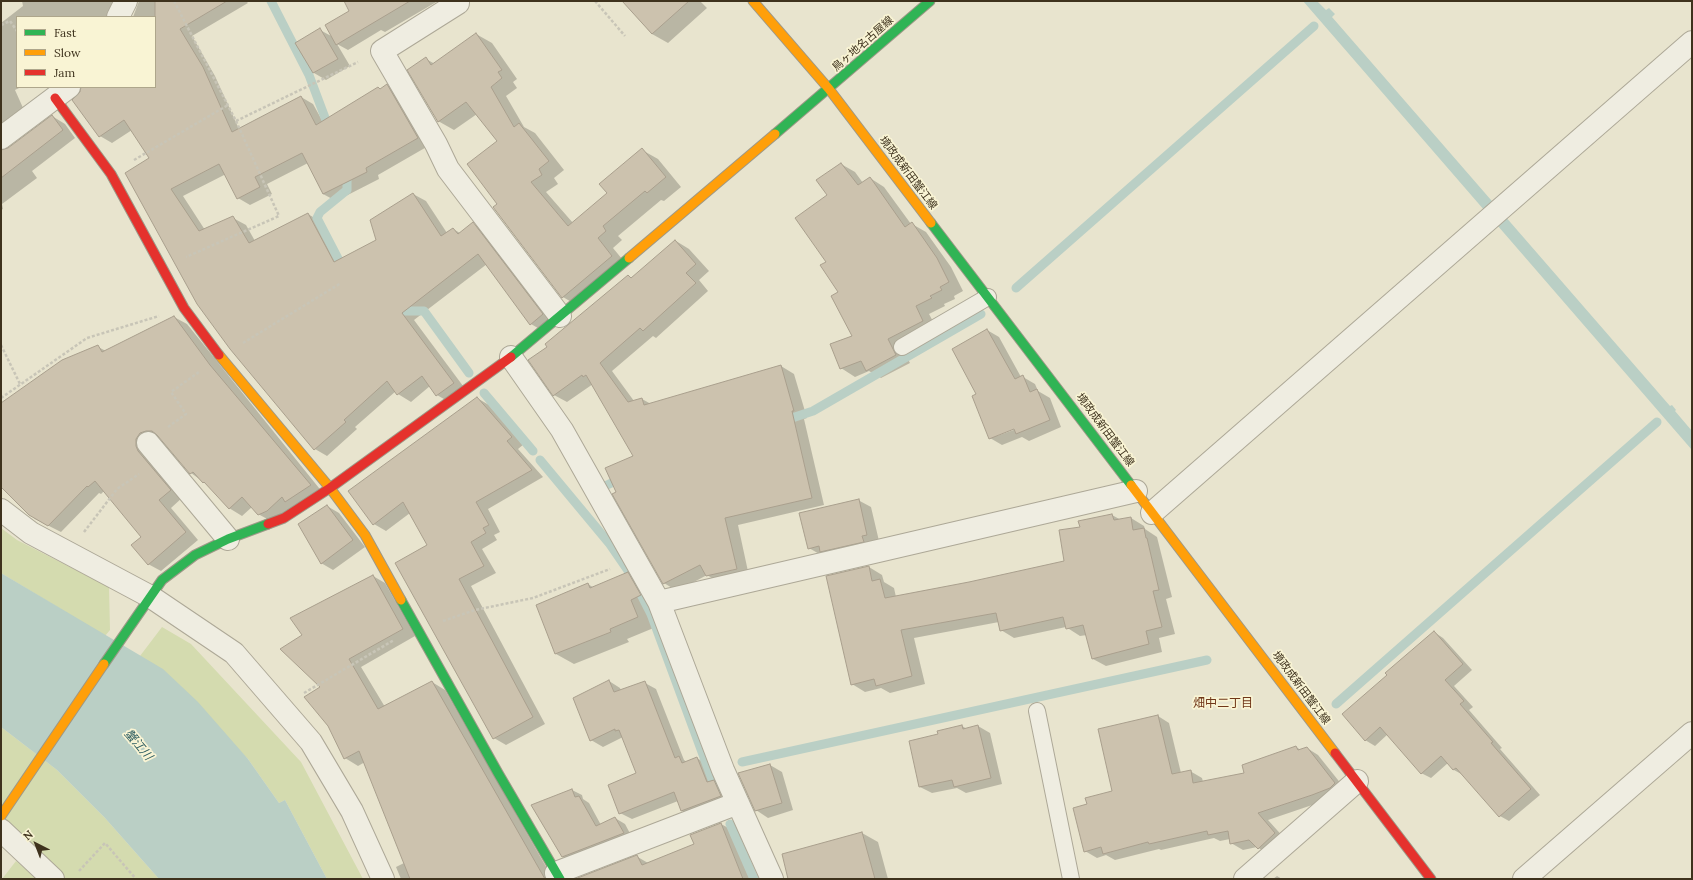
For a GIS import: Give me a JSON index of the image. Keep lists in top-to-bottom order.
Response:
{
  "streets": {
    "street": ["鳥ヶ地名古屋線", "境政成新田蟹江線"]
  },
  "crossings": [
    ["鳥ヶ地名古屋線", "境政成新田蟹江線"]
  ],
  "districts": ["畑中二丁目"],
  "water": ["蟹江川"],
  "legend": ["Fast", "Slow", "Jam"],
  "north": "top left"
}
